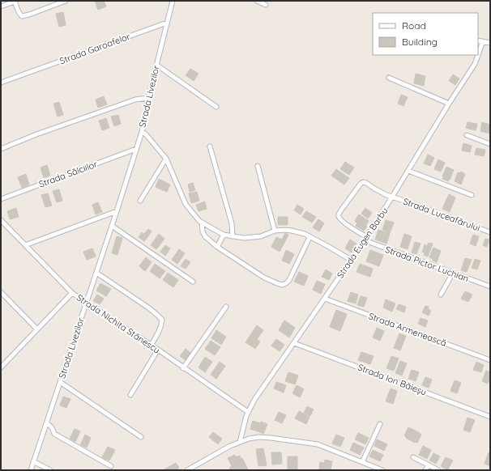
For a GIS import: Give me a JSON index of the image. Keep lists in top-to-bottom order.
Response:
{
  "streets": {
    "street": [
      "Strada Garoafelor",
      "Strada Livezilor",
      "Strada Sălciilor",
      "Strada Luceafărului",
      "Strada Eugen Barbu",
      "Strada Pictor Luchian",
      "Strada Nichita Stănescu",
      "Strada Armenească",
      "Strada Ion Băieșu"
    ]
  },
  "crossings": [
    ["Strada Garoafelor", "Strada Livezilor"],
    ["Strada Livezilor", "Strada Sălciilor"],
    ["Strada Livezilor", "Strada Nichita Stănescu"],
    ["Strada Luceafărului", "Strada Eugen Barbu"],
    ["Strada Luceafărului", "Strada Pictor Luchian"],
    ["Strada Eugen Barbu", "Strada Pictor Luchian"],
    ["Strada Eugen Barbu", "Strada Nichita Stănescu"],
    ["Strada Eugen Barbu", "Strada Armenească"],
    ["Strada Eugen Barbu", "Strada Ion Băieșu"]
  ],
  "legend": ["Road", "Building"]
}
